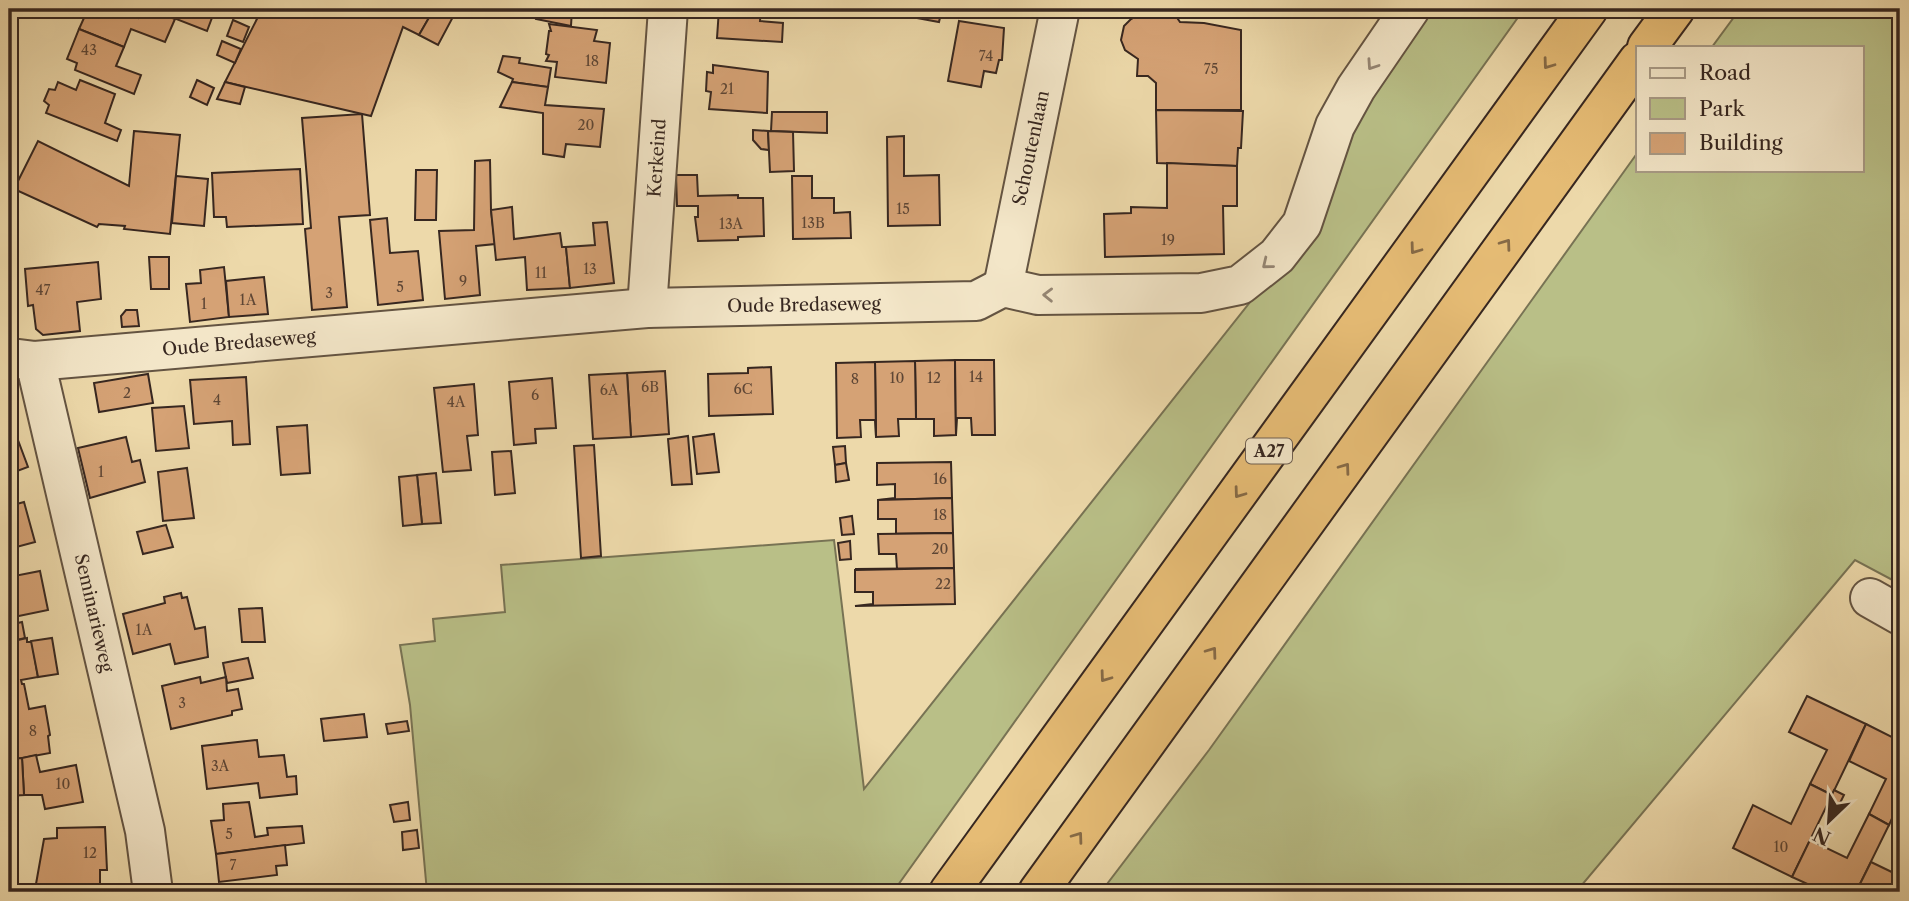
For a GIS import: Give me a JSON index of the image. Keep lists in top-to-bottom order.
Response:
{
  "streets": {
    "highway": ["A27"],
    "street": [
      "Schoutenlaan",
      "Kerkeind",
      "Oude Bredaseweg",
      "Seminarieweg"
    ]
  },
  "crossings": [
    ["Schoutenlaan", "Oude Bredaseweg"],
    ["Kerkeind", "Oude Bredaseweg"],
    ["Oude Bredaseweg", "Seminarieweg"]
  ],
  "house_numbers": [
    "43",
    "74",
    "18",
    "75",
    "21",
    "20",
    "15",
    "13B",
    "13A",
    "19",
    "13",
    "11",
    "9",
    "5",
    "47",
    "3",
    "1A",
    "1",
    "14",
    "10",
    "12",
    "8",
    "6B",
    "6C",
    "6A",
    "2",
    "6",
    "4",
    "4A",
    "1",
    "16",
    "18",
    "20",
    "22",
    "1A",
    "3",
    "8",
    "3A",
    "10",
    "5",
    "10",
    "12",
    "7"
  ],
  "legend": ["Road", "Park", "Building"],
  "north": "bottom left"
}
